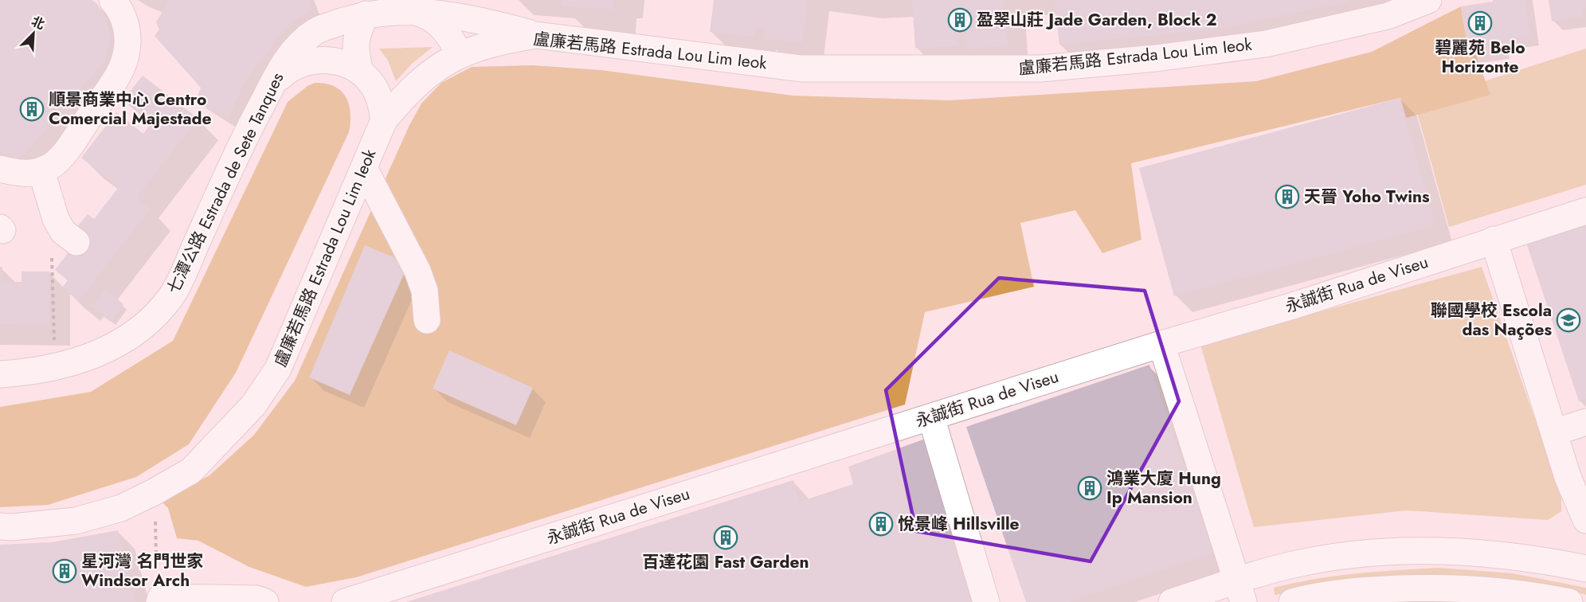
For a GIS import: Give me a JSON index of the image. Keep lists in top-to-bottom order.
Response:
{
  "streets": {
    "street": ["盧廉若馬路 Estrada Lou Lim Ieok", "七潭公路 Estrada de Sete Tanques", "永誠街 Rua de Viseu"]
  },
  "crossings": [
    ["盧廉若馬路 Estrada Lou Lim Ieok", "七潭公路 Estrada de Sete Tanques"]
  ],
  "places": {
    "building": [
      "盈翠山莊 Jade Garden, Block 2",
      "碧麗苑 Belo Horizonte",
      "順景商業中心 Centro Comercial Majestade",
      "天晉 Yoho Twins",
      "鴻業大廈 Hung Ip Mansion",
      "悅景峰 Hillsville",
      "百達花園 Fast Garden",
      "星河灣 名門世家 Windsor Arch"
    ],
    "school or university": ["聯國學校 Escola das Nações"]
  },
  "north": "top right"
}
